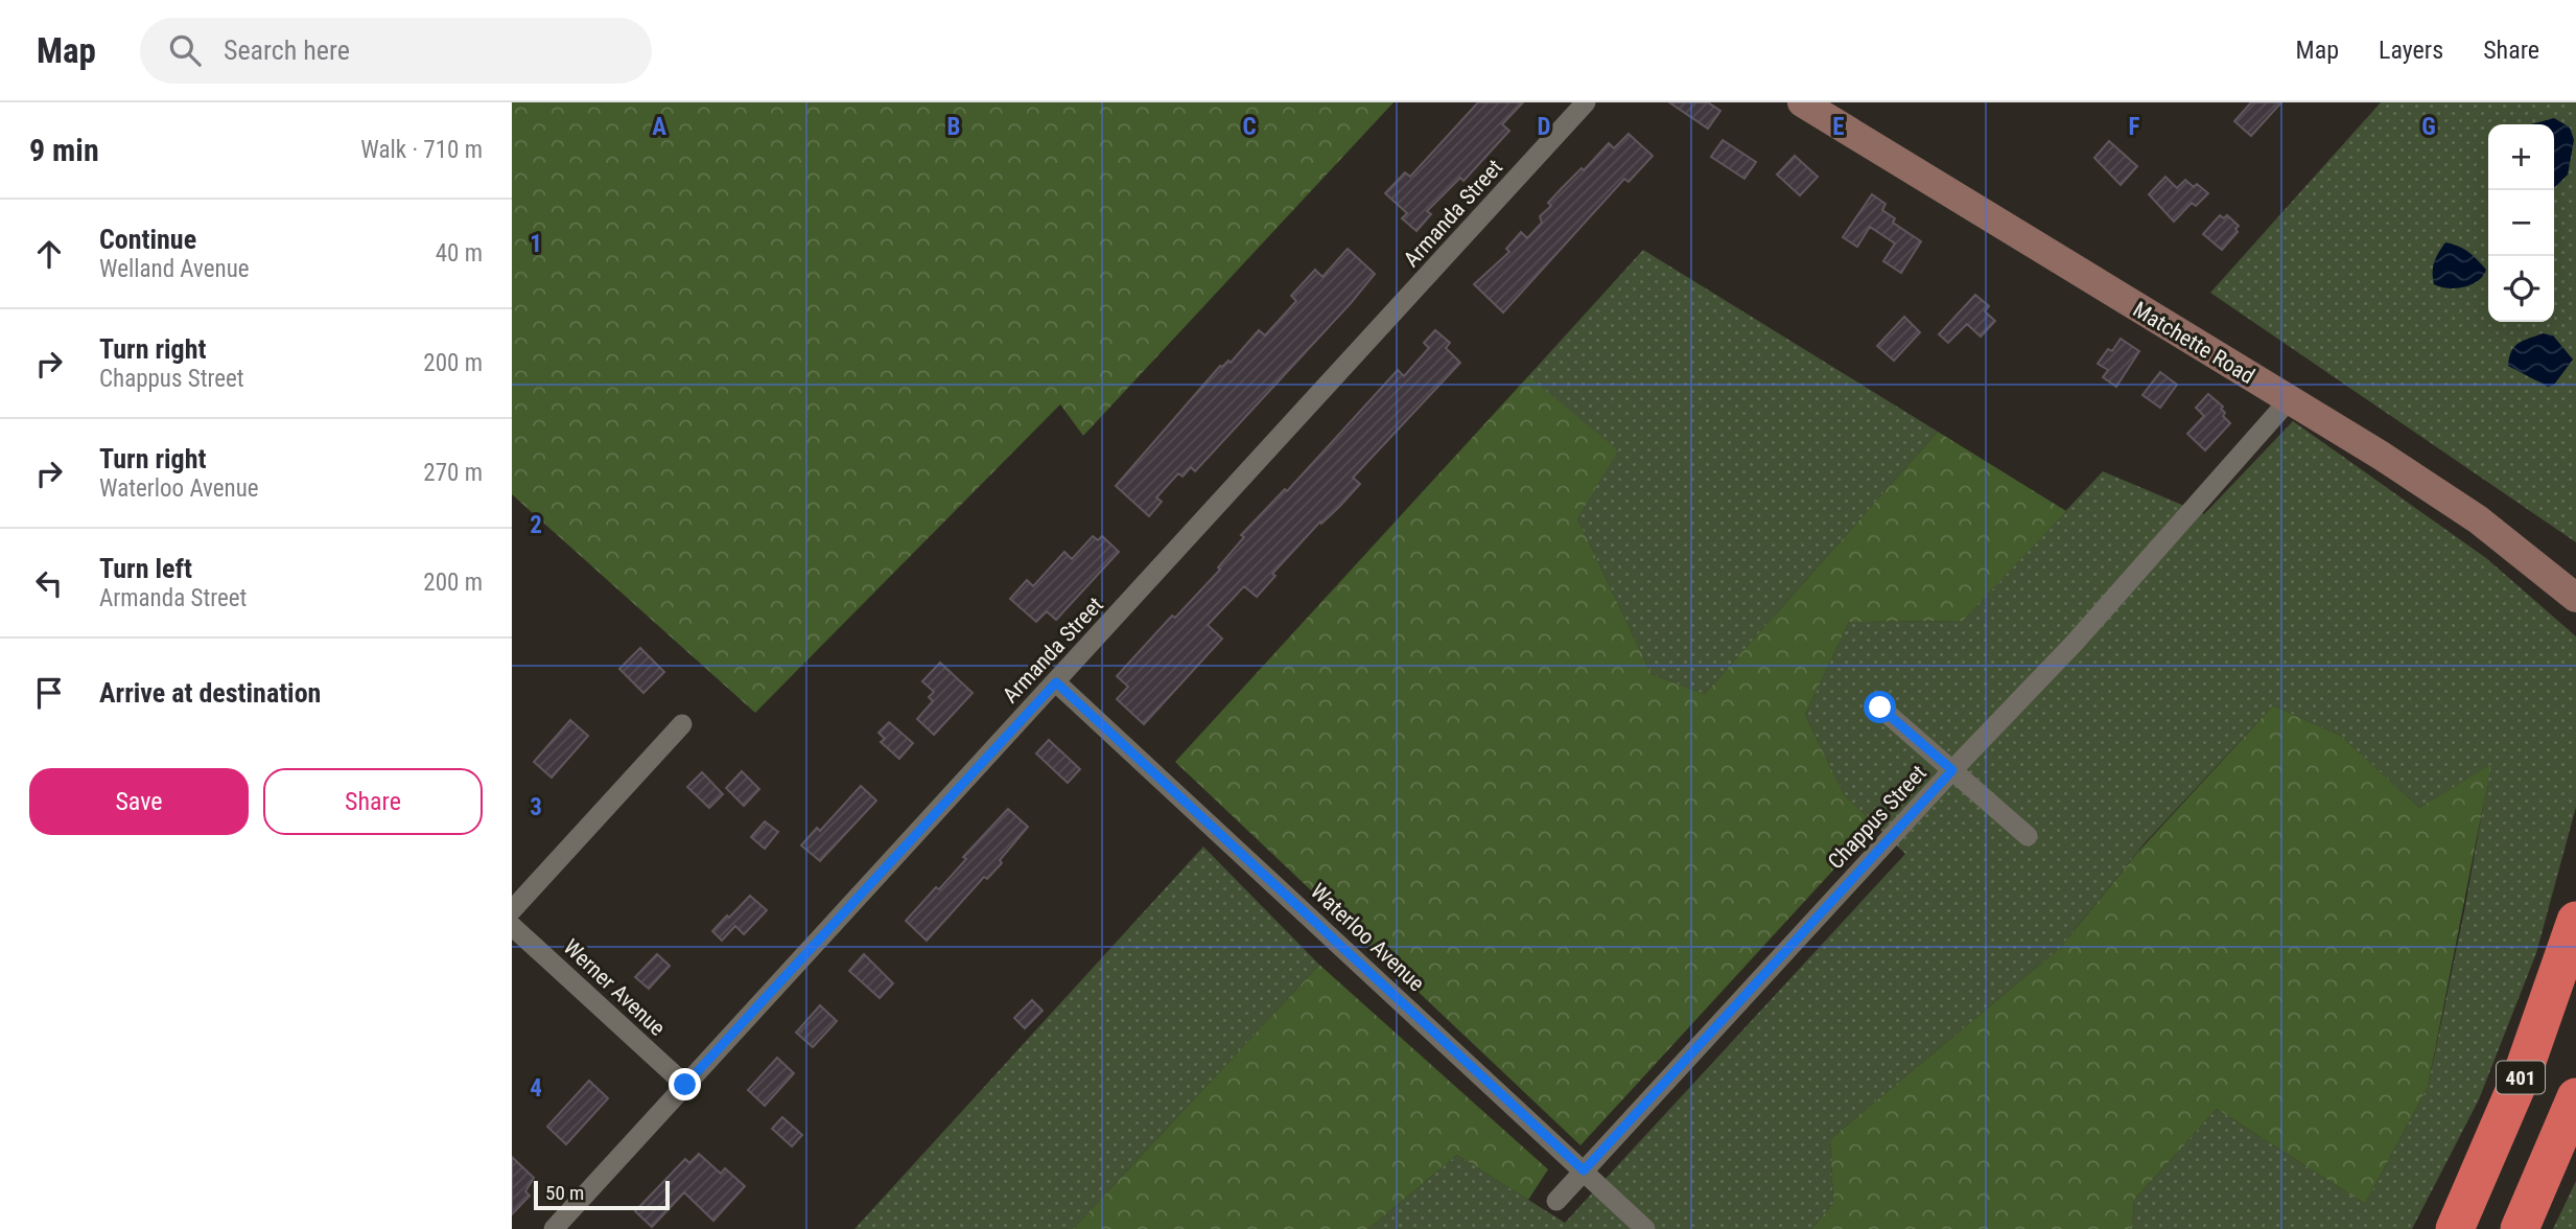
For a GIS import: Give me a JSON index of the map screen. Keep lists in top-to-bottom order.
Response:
{
  "streets": {
    "highway": ["401"],
    "street": [
      "Armanda Street",
      "Matchette Road",
      "Chappus Street",
      "Waterloo Avenue",
      "Werner Avenue"
    ]
  },
  "crossings": [
    ["Armanda Street", "Waterloo Avenue"],
    ["Armanda Street", "Werner Avenue"],
    ["Matchette Road", "Chappus Street"],
    ["Chappus Street", "Waterloo Avenue"]
  ],
  "scale_bar": "50 m",
  "page": {
    "header": "Map",
    "search": "Search here",
    "nav": ["Map", "Layers", "Share"],
    "heading": ["9 min", "Walk · 710 m"],
    "map_buttons": ["+", "−"],
    "list": [
      ["Continue", "Welland Avenue", "40 m"],
      ["Turn right", "Chappus Street", "200 m"],
      ["Turn right", "Waterloo Avenue", "270 m"],
      ["Turn left", "Armanda Street", "200 m"],
      "Arrive at destination"
    ],
    "buttons": ["Save", "Share"],
    "scale": "50 m"
  },
  "grid": {
    "columns": [
      "A",
      "B",
      "C",
      "D",
      "E",
      "F",
      "G"
    ],
    "rows": [
      "1",
      "2",
      "3",
      "4"
    ]
  }
}
